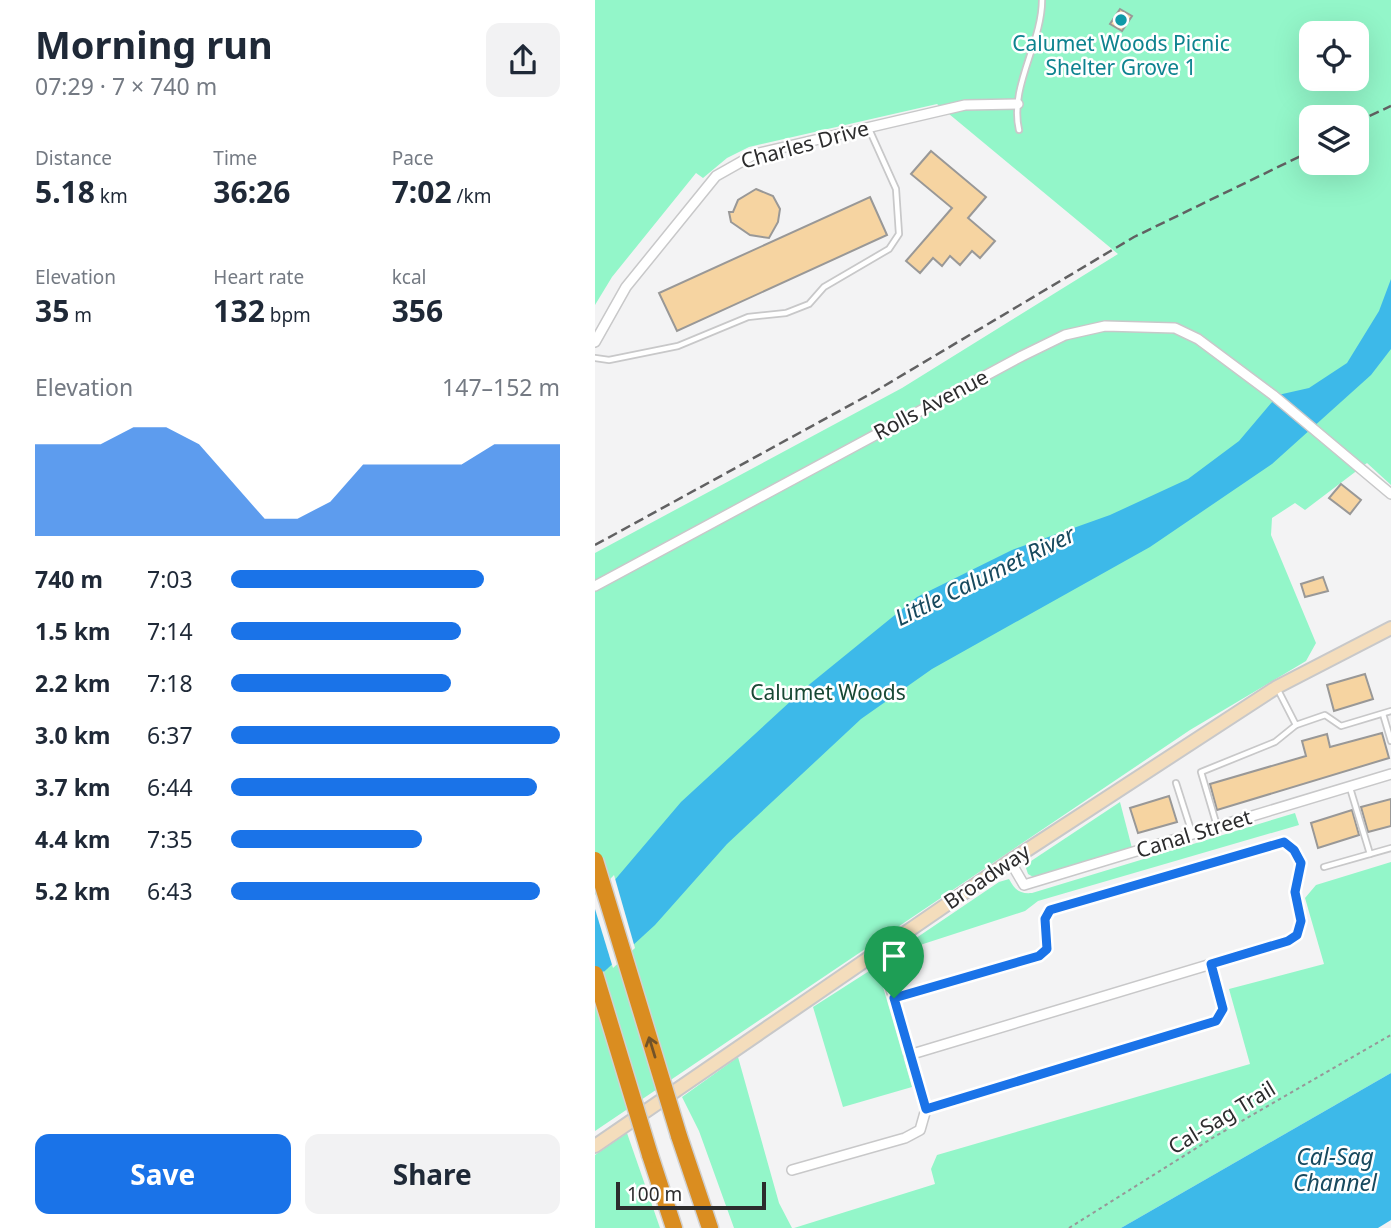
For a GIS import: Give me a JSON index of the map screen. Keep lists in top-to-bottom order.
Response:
{
  "streets": {
    "street": [
      "Charles Drive",
      "Rolls Avenue",
      "Canal Street",
      "Broadway"
    ],
    "path": ["Cal-Sag Trail"]
  },
  "crossings": [
    ["Canal Street", "Broadway"]
  ],
  "water": ["Little Calumet River", "Cal-Sag Channel"],
  "parks": ["Calumet Woods"],
  "places": ["Calumet Woods Picnic Shelter Grove 1"],
  "scale_bar": "100 m",
  "page": {
    "heading": ["Morning run", "07:29 · 7 × 740 m"],
    "stats": [
      ["Distance", "5.18 km"],
      ["Time", "36:26"],
      ["Pace", "7:02 /km"],
      ["Elevation", "35 m"],
      ["Heart rate", "132 bpm"],
      ["kcal", "356"]
    ],
    "chart": ["Elevation", "147–152 m"],
    "list": [
      {
        "name": "740 m",
        "note": "7:03"
      },
      {
        "name": "1.5 km",
        "note": "7:14"
      },
      {
        "name": "2.2 km",
        "note": "7:18"
      },
      {
        "name": "3.0 km",
        "note": "6:37"
      },
      {
        "name": "3.7 km",
        "note": "6:44"
      },
      {
        "name": "4.4 km",
        "note": "7:35"
      },
      {
        "name": "5.2 km",
        "note": "6:43"
      }
    ],
    "buttons": ["Save", "Share"],
    "scale": "100 m"
  }
}
